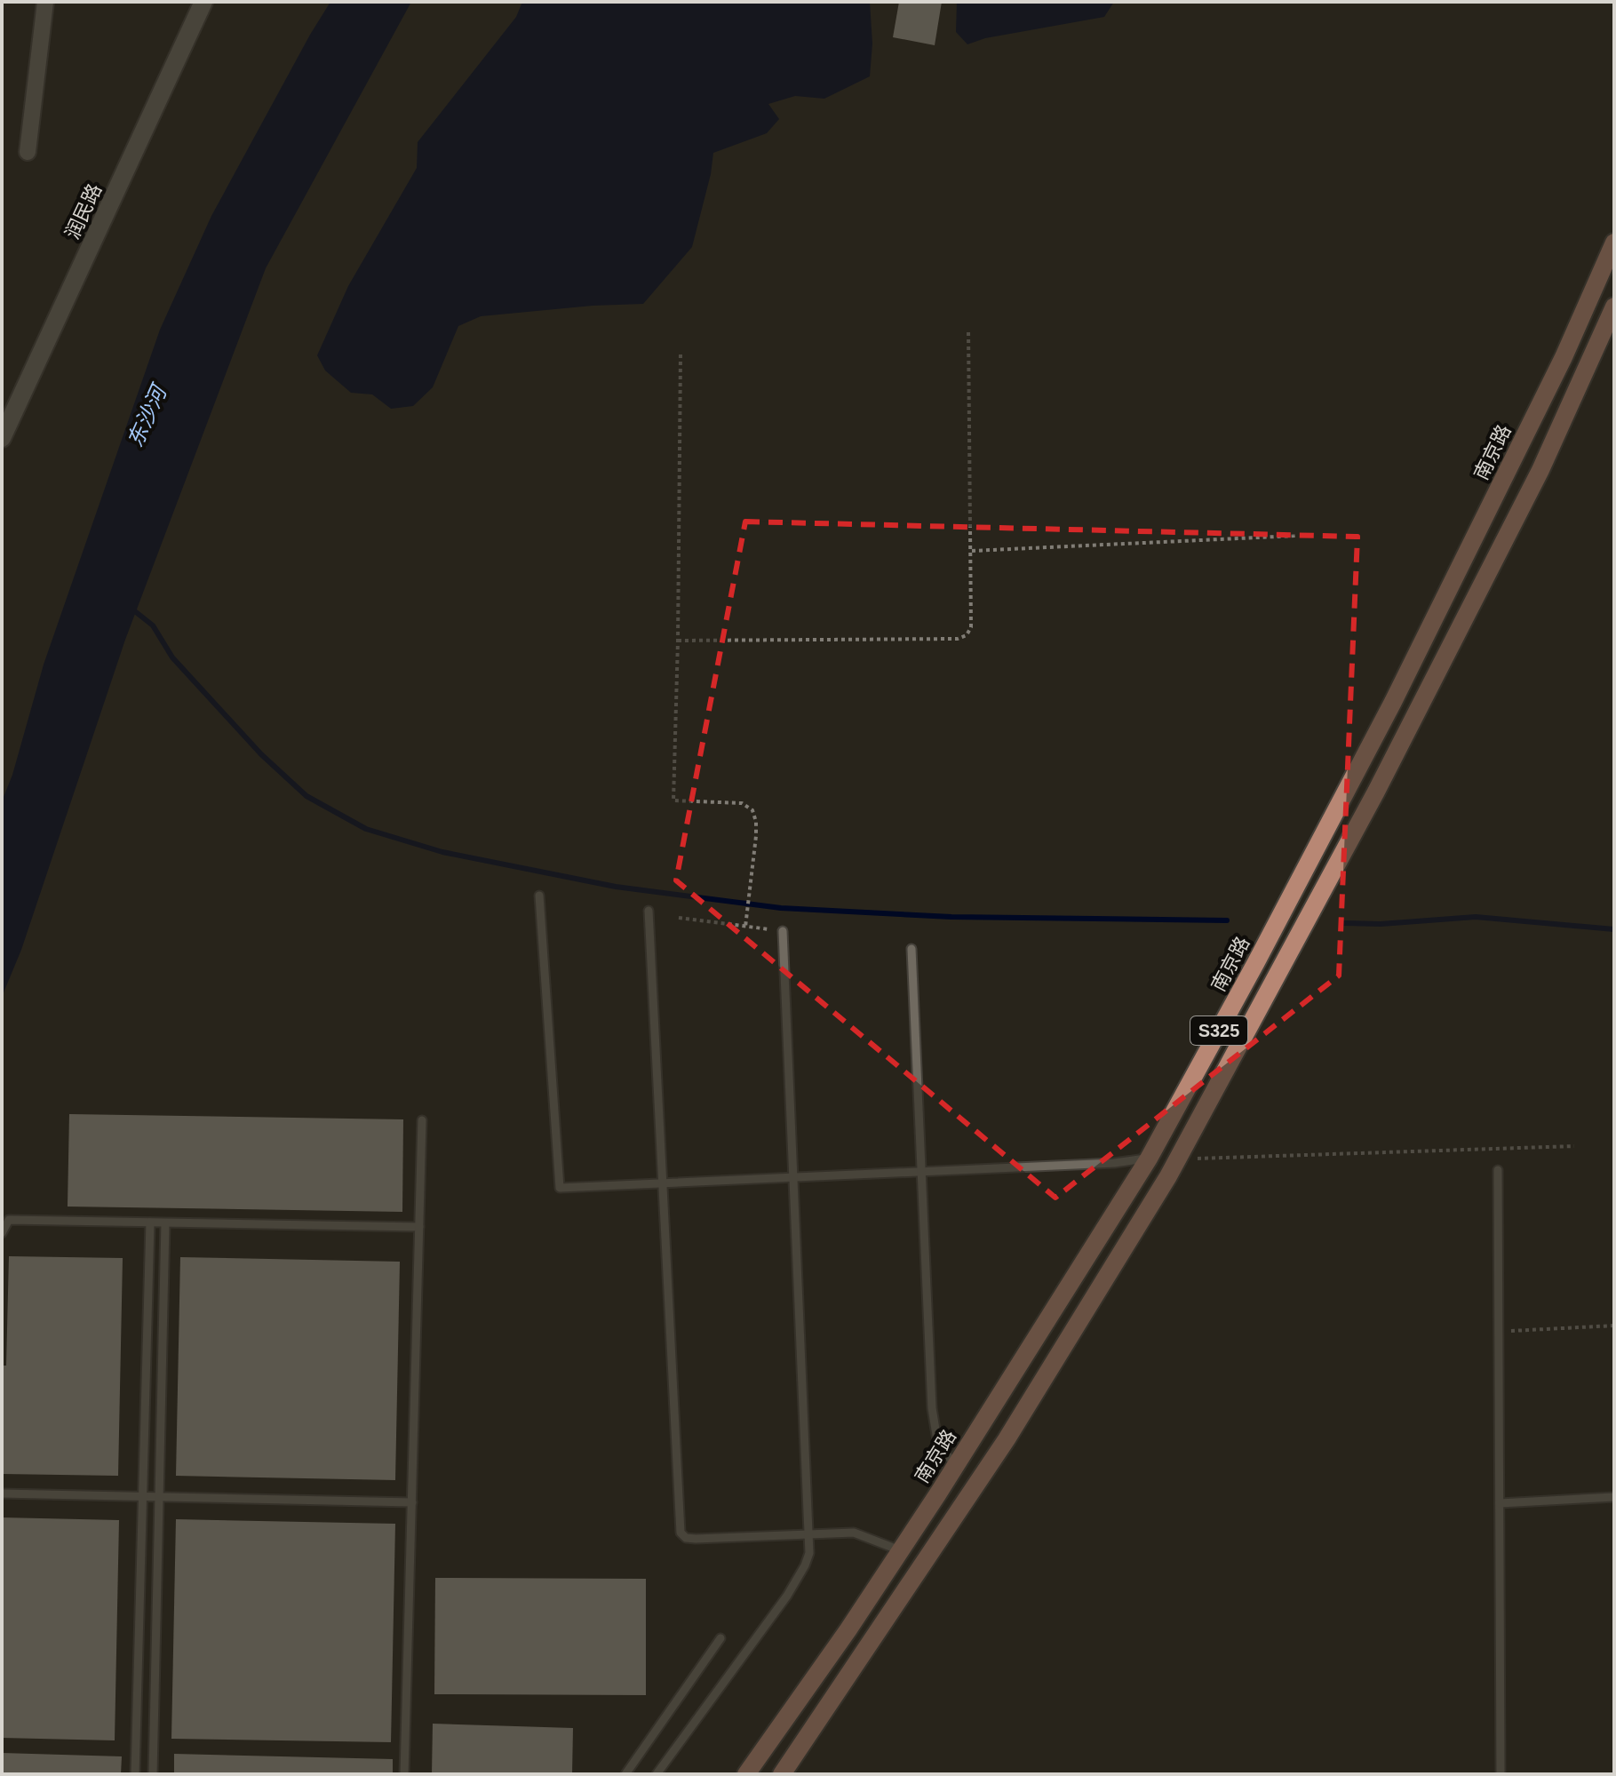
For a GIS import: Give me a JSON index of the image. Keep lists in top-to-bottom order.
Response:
{
  "streets": {
    "main road": ["南京路", "S325"],
    "street": ["润民路"]
  },
  "water": ["东沙河"]
}
